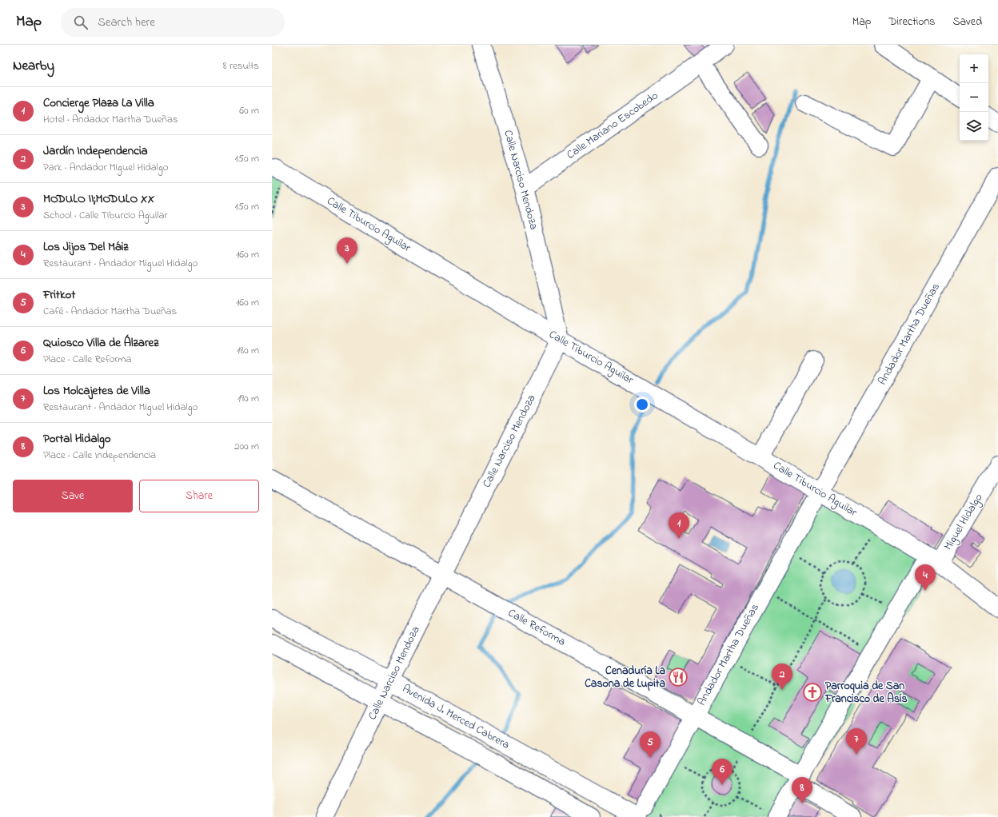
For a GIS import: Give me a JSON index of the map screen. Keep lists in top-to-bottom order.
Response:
{
  "streets": {
    "street": [
      "Calle Mariano Escobedo",
      "Calle Narciso Mendoza",
      "Calle Tiburcio Aguilar",
      "Andador Martha Dueñas",
      "Miguel Hidalgo",
      "Calle Reforma",
      "Avenida J. Merced Cabrera"
    ]
  },
  "crossings": [
    ["Calle Mariano Escobedo", "Calle Narciso Mendoza"],
    ["Calle Narciso Mendoza", "Calle Tiburcio Aguilar"],
    ["Calle Narciso Mendoza", "Calle Reforma"],
    ["Calle Narciso Mendoza", "Avenida J. Merced Cabrera"],
    ["Calle Tiburcio Aguilar", "Andador Martha Dueñas"],
    ["Calle Tiburcio Aguilar", "Miguel Hidalgo"],
    ["Andador Martha Dueñas", "Calle Reforma"],
    ["Andador Martha Dueñas", "Avenida J. Merced Cabrera"],
    ["Miguel Hidalgo", "Calle Reforma"]
  ],
  "places": {
    "restaurant": ["Cenaduría La Casona de Lupita"],
    "church": ["Parroquia de San Francisco de Asís"]
  },
  "page": {
    "header": "Map",
    "search": "Search here",
    "nav": ["Map", "Directions", "Saved"],
    "heading": ["Nearby", "8 results"],
    "map_buttons": ["+", "−"],
    "list": [
      {
        "mark": "1",
        "name": "Concierge Plaza La Villa",
        "note": "Hotel · Andador Martha Dueñas",
        "value": "60 m"
      },
      {
        "mark": "2",
        "name": "Jardín Independencia",
        "note": "Park · Andador Miguel Hidalgo",
        "value": "150 m"
      },
      {
        "mark": "3",
        "name": "MODULO II;MODULO XX",
        "note": "School · Calle Tiburcio Aguilar",
        "value": "150 m"
      },
      {
        "mark": "4",
        "name": "Los Jijos Del Máiz",
        "note": "Restaurant · Andador Miguel Hidalgo",
        "value": "160 m"
      },
      {
        "mark": "5",
        "name": "Fritkot",
        "note": "Café · Andador Martha Dueñas",
        "value": "160 m"
      },
      {
        "mark": "6",
        "name": "Quiosco Villa de Álzarez",
        "note": "Place · Calle Reforma",
        "value": "180 m"
      },
      {
        "mark": "7",
        "name": "Los Molcajetes de Villa",
        "note": "Restaurant · Andador Miguel Hidalgo",
        "value": "190 m"
      },
      {
        "mark": "8",
        "name": "Portal Hidalgo",
        "note": "Place · Calle Independencia",
        "value": "200 m"
      }
    ],
    "pins": [
      "3",
      "1",
      "4",
      "2",
      "7",
      "5",
      "6",
      "8"
    ],
    "buttons": ["Save", "Share"]
  }
}
